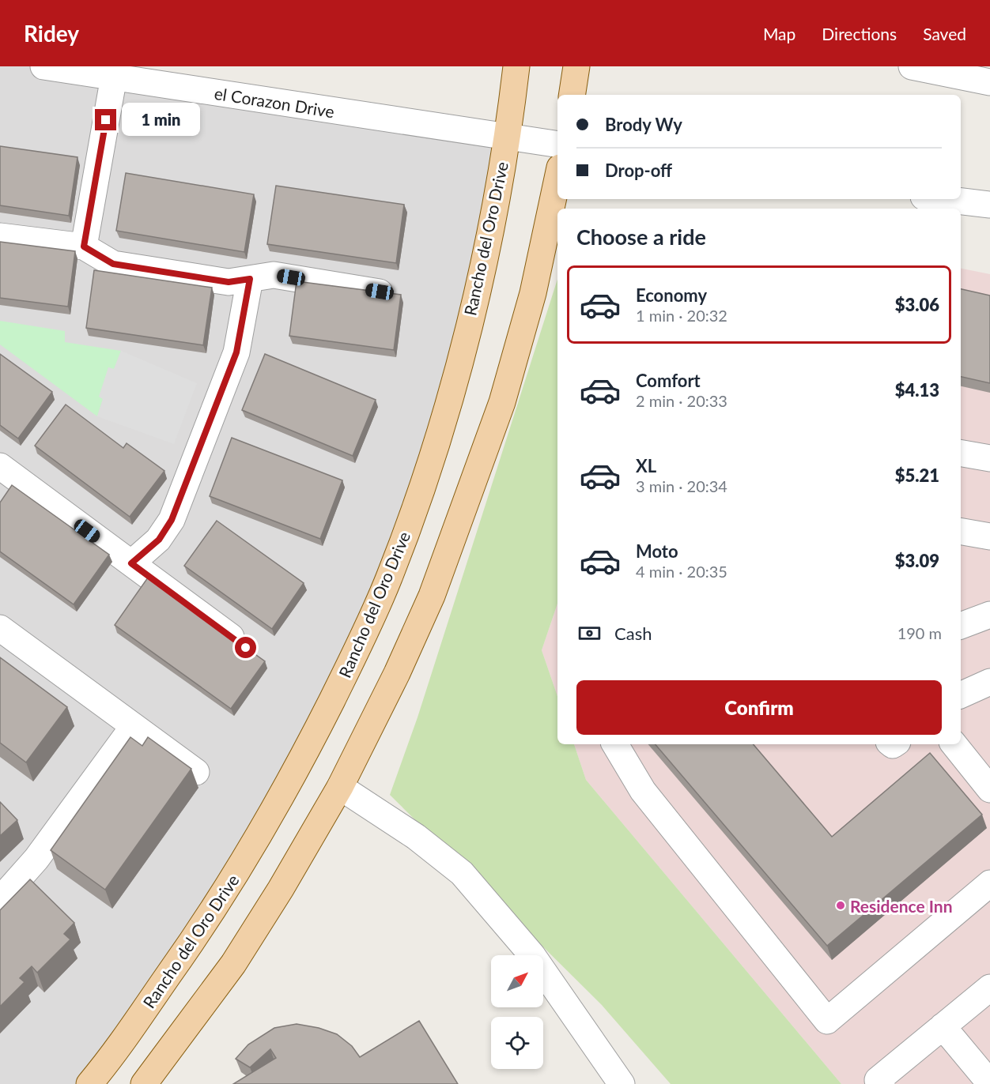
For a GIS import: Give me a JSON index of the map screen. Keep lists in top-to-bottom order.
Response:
{
  "streets": {
    "main road": ["Rancho del Oro Drive"],
    "street": ["el Corazon Drive"]
  },
  "crossings": [
    ["el Corazon Drive", "Rancho del Oro Drive"]
  ],
  "places": ["Residence Inn"],
  "north": "top right",
  "page": {
    "header": "Ridey",
    "nav": ["Map", "Directions", "Saved"],
    "banner": ["Brody Wy", "Drop-off"],
    "bubble": "1 min",
    "heading": "Choose a ride",
    "list": [
      {
        "name": "Economy",
        "note": "1 min · 20:32",
        "value": "$3.06"
      },
      {
        "name": "Comfort",
        "note": "2 min · 20:33",
        "value": "$4.13"
      },
      {
        "name": "XL",
        "note": "3 min · 20:34",
        "value": "$5.21"
      },
      {
        "name": "Moto",
        "note": "4 min · 20:35",
        "value": "$3.09"
      }
    ],
    "pay": ["Cash", "190 m"],
    "buttons": "Confirm"
  }
}
